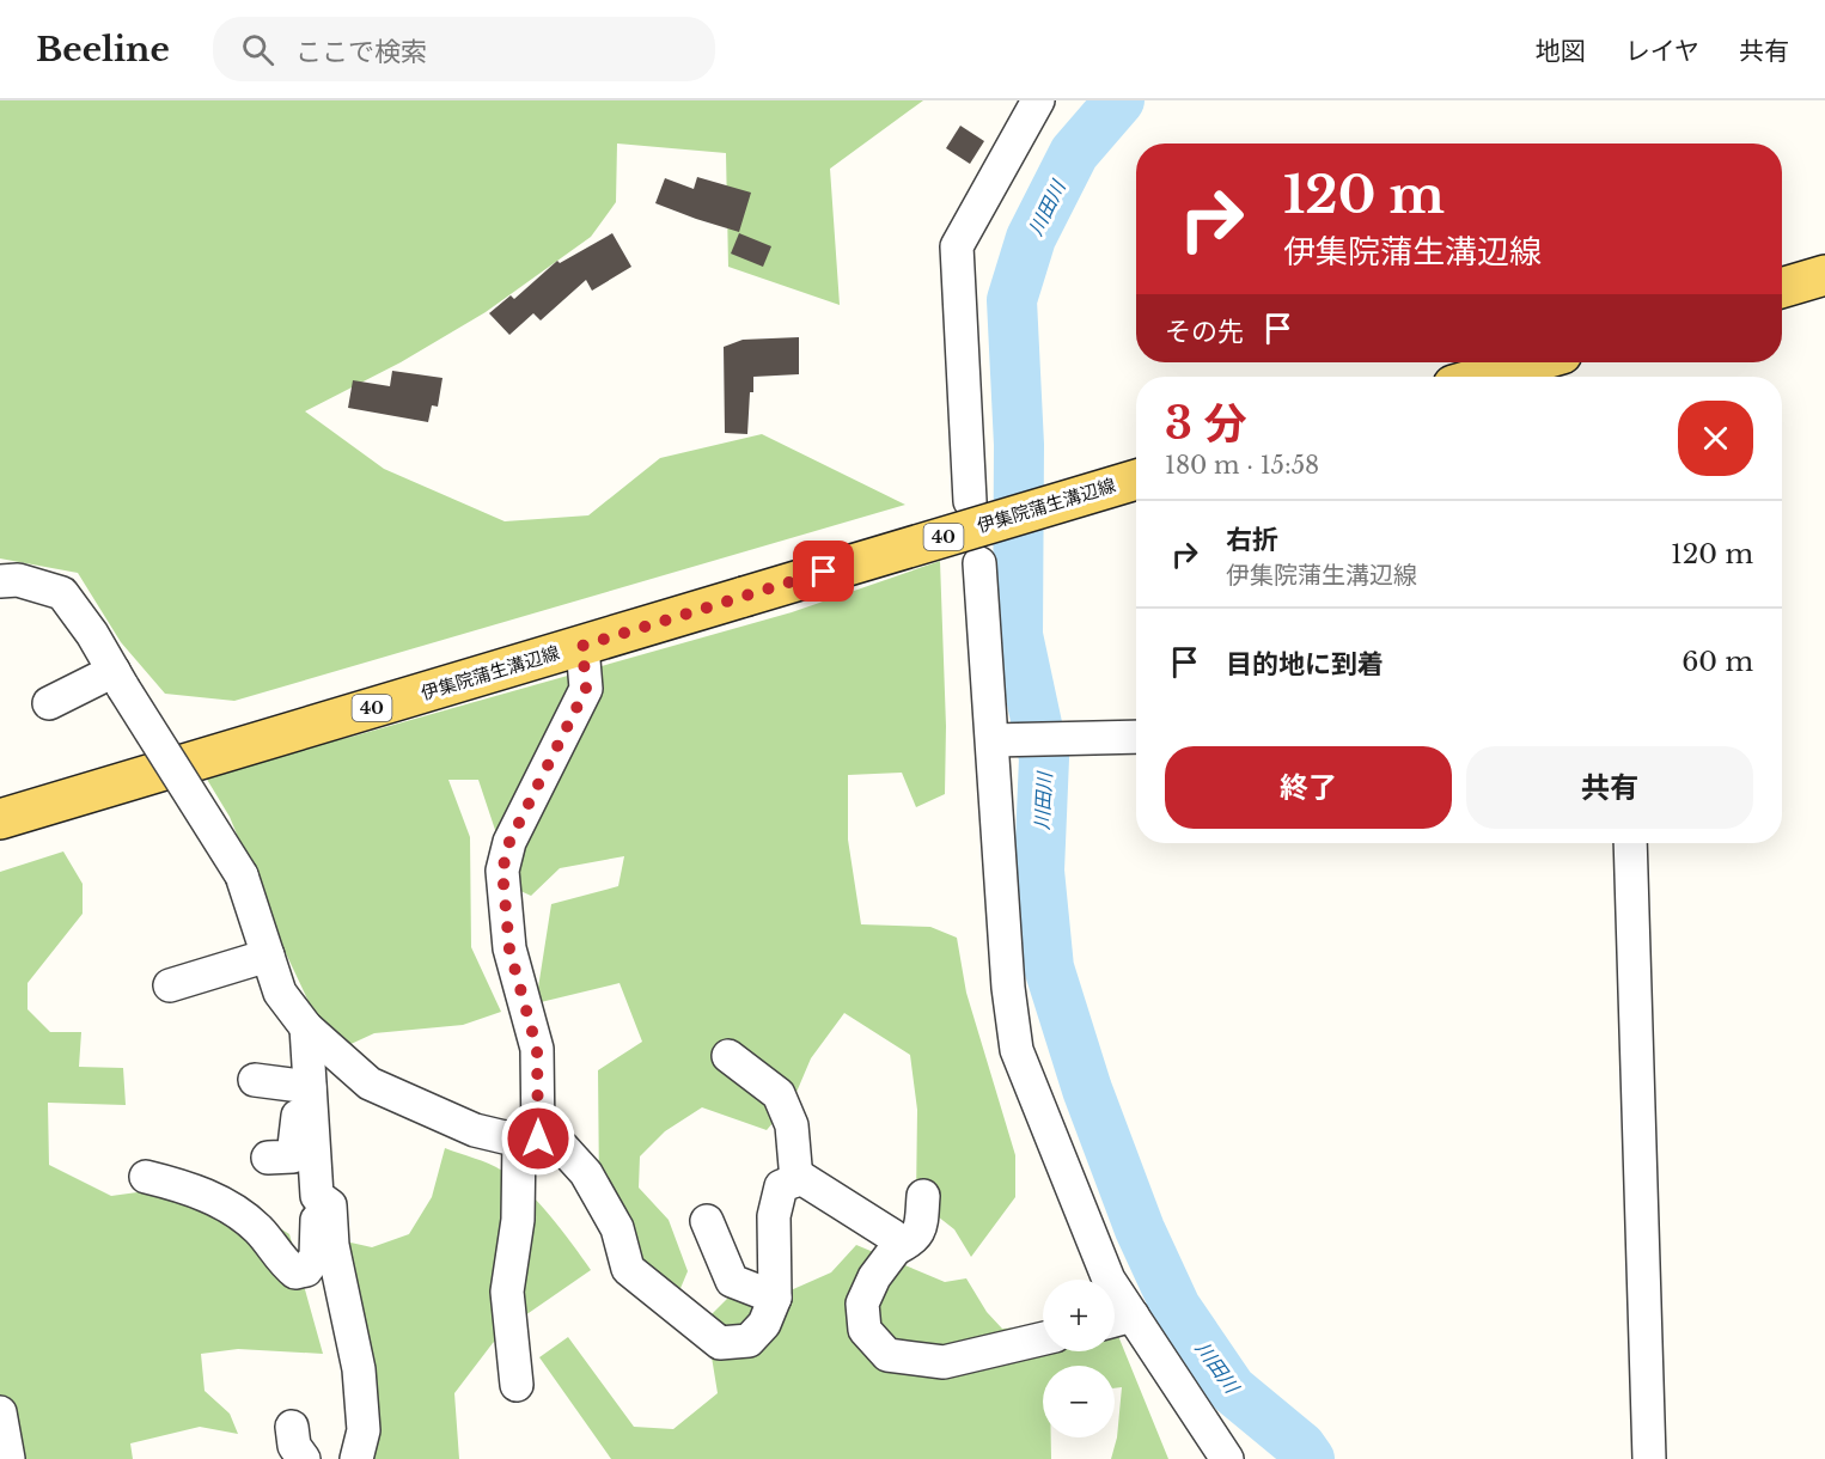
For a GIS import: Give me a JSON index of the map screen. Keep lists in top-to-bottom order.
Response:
{
  "streets": {
    "main road": ["伊集院蒲生溝辺線", "40"]
  },
  "water": ["川田川"],
  "page": {
    "header": "Beeline",
    "search": "ここで検索",
    "nav": ["地図", "レイヤ", "共有"],
    "turn": ["120 m", "伊集院蒲生溝辺線"],
    "then": "その先",
    "heading": ["3 分", "180 m · 15:58"],
    "list": [
      {
        "name": "右折",
        "note": "伊集院蒲生溝辺線",
        "value": "120 m"
      },
      {
        "name": "目的地に到着",
        "value": "60 m"
      }
    ],
    "buttons": ["終了", "共有"],
    "map_buttons": ["+", "−"]
  }
}
